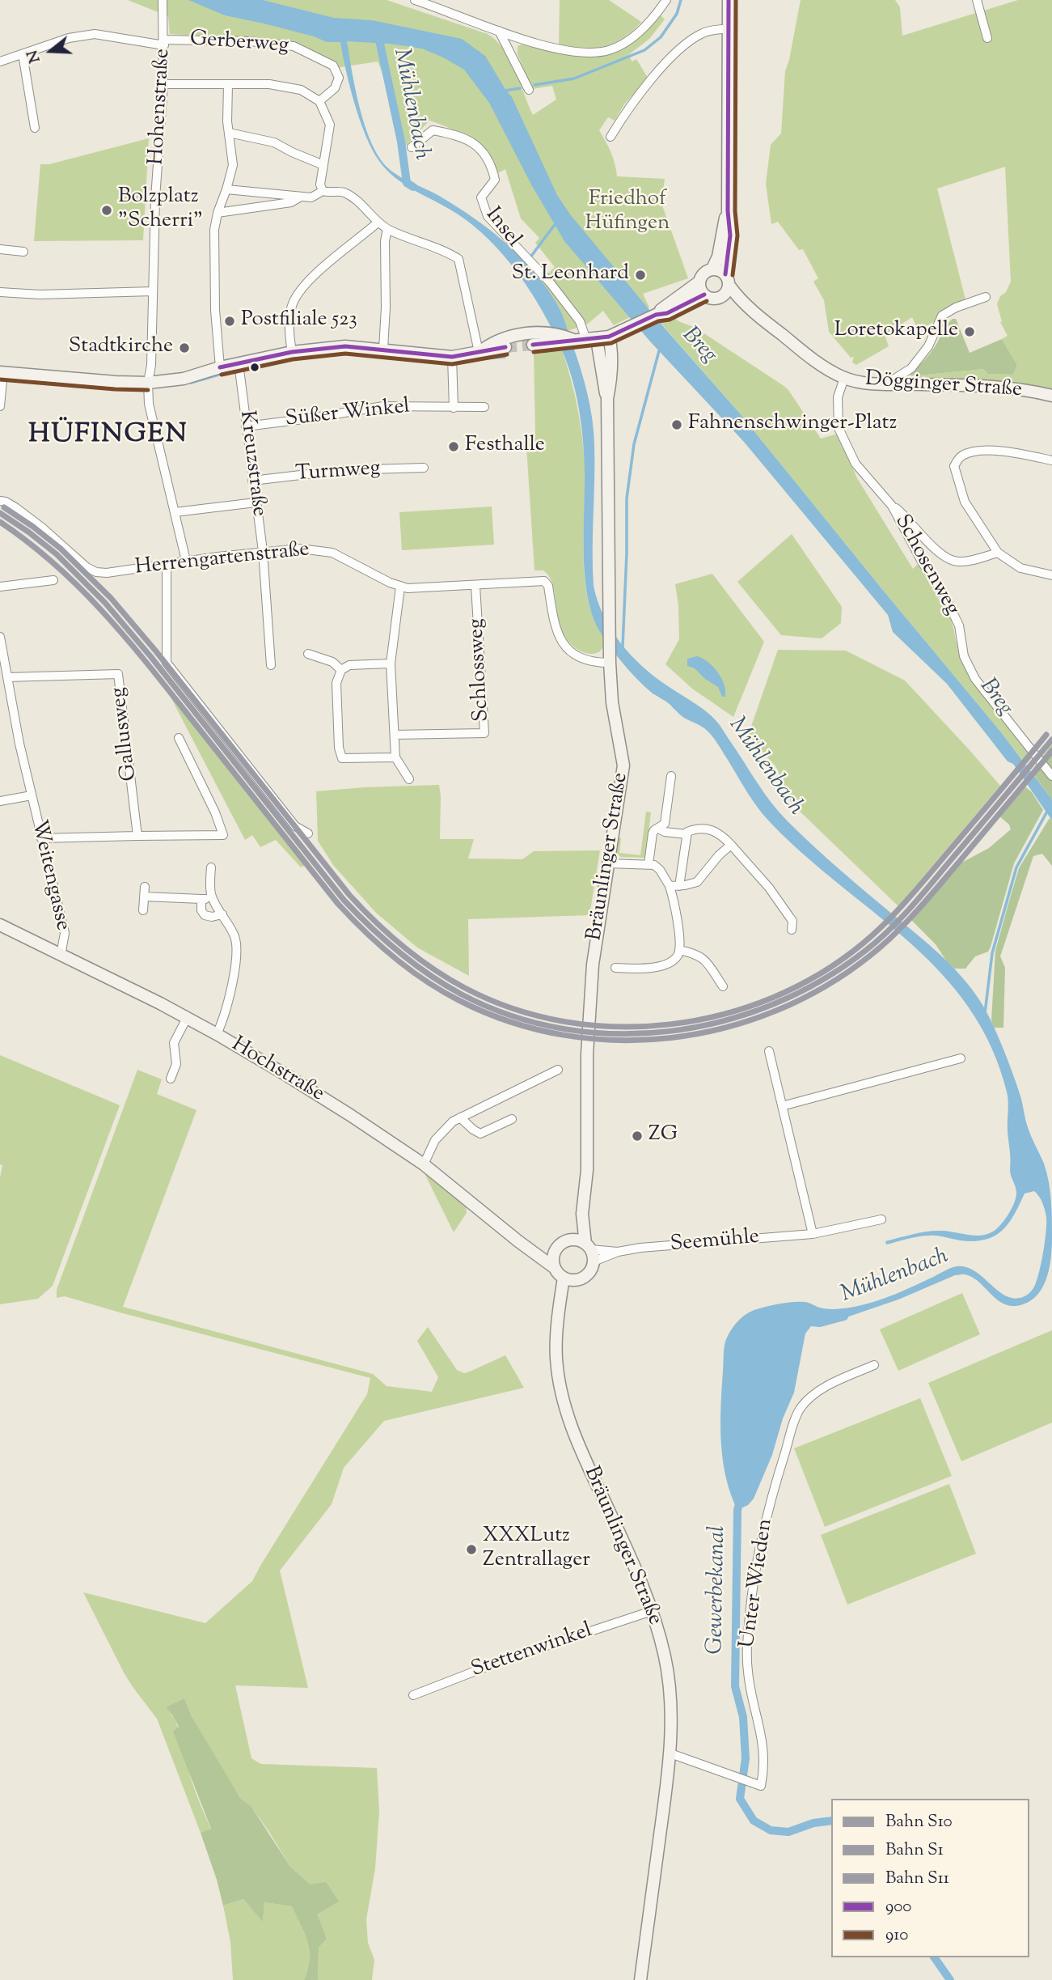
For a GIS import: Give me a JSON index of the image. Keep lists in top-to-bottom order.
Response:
{
  "streets": {
    "main road": ["Dögginger Straße", "Bräunlinger Straße", "Hochstraße"],
    "street": [
      "Gerberweg",
      "Hohenstraße",
      "Insel",
      "Süßer Winkel",
      "Kreuzstraße",
      "Turmweg",
      "Herrengartenstraße",
      "Schosenweg",
      "Schlossweg",
      "Gallusweg",
      "Weitengasse",
      "Seemühle",
      "Unter Wieden",
      "Stettenwinkel"
    ]
  },
  "crossings": [
    ["Gerberweg", "Hohenstraße"],
    ["Hohenstraße", "Herrengartenstraße"],
    ["Insel", "Bräunlinger Straße"],
    ["Dögginger Straße", "Schosenweg"],
    ["Süßer Winkel", "Kreuzstraße"],
    ["Kreuzstraße", "Turmweg"],
    ["Kreuzstraße", "Herrengartenstraße"],
    ["Herrengartenstraße", "Schlossweg"],
    ["Herrengartenstraße", "Bräunlinger Straße"],
    ["Gallusweg", "Weitengasse"],
    ["Bräunlinger Straße", "Hochstraße"],
    ["Bräunlinger Straße", "Seemühle"],
    ["Bräunlinger Straße", "Unter Wieden"],
    ["Bräunlinger Straße", "Stettenwinkel"],
    ["Weitengasse", "Hochstraße"],
    ["Hochstraße", "Seemühle"]
  ],
  "districts": ["HÜFINGEN"],
  "water": ["Mühlenbach", "Breg", "Gewerbekanal"],
  "parks": ["Friedhof Hüfingen"],
  "places": [
    "Bolzplatz \"Scherri\"",
    "St. Leonhard",
    "Postfiliale 523",
    "Loretokapelle",
    "Stadtkirche",
    "Fahnenschwinger-Platz",
    "Festhalle",
    "ZG",
    "XXXLutz Zentrallager"
  ],
  "lines": [
    "transit line 900",
    "transit line 910",
    "rail line S11",
    "rail line S10",
    "rail line S1"
  ],
  "legend": [
    "Bahn S10",
    "Bahn S1",
    "Bahn S11",
    "900",
    "910"
  ],
  "north": "left"
}
